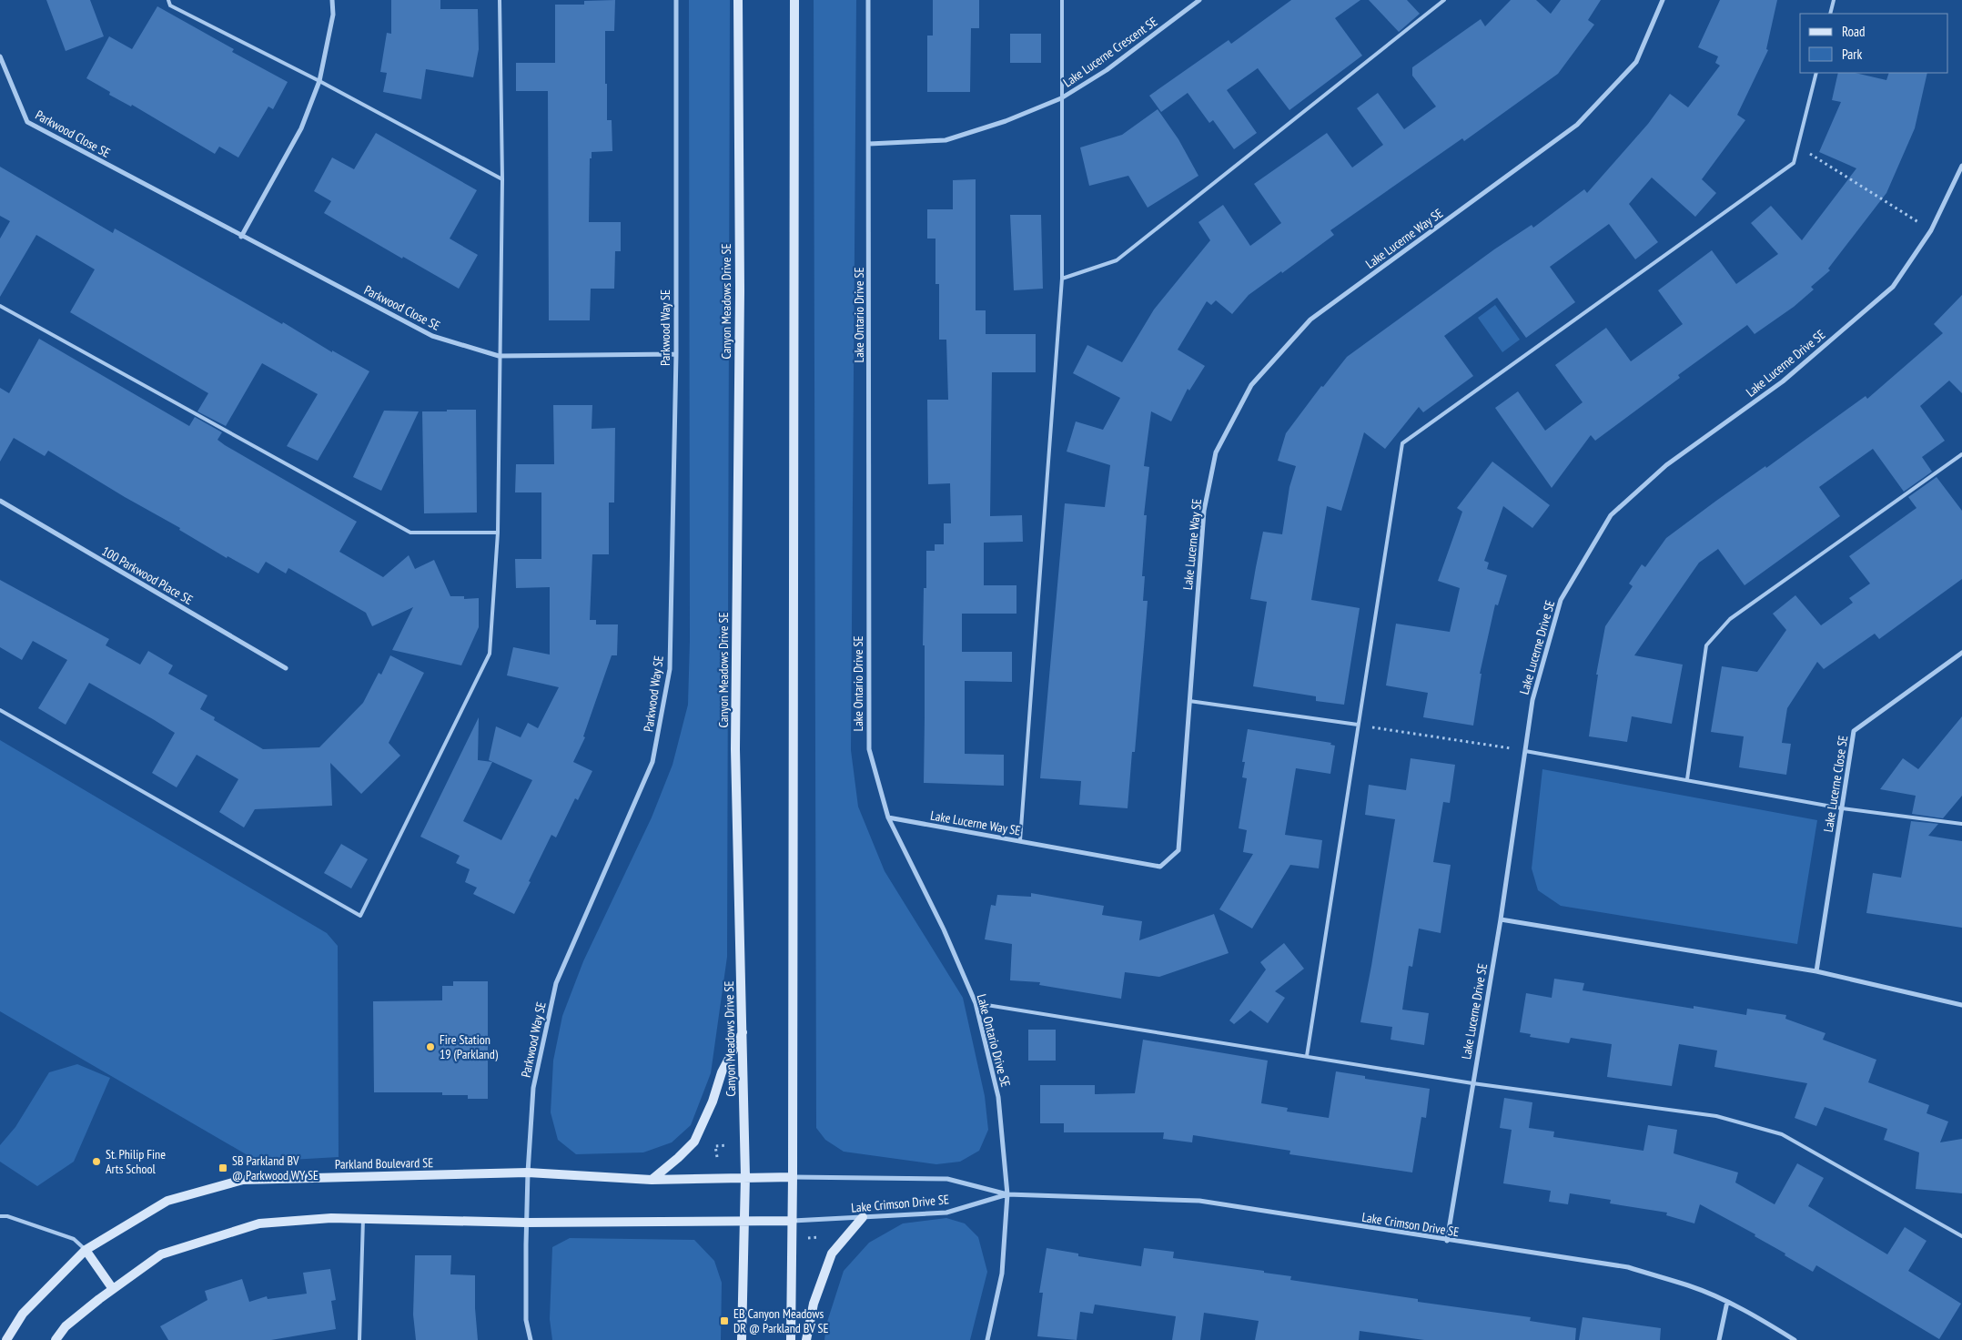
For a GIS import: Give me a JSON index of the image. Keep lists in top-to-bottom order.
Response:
{
  "streets": {
    "main road": ["Canyon Meadows Drive SE", "Parkland Boulevard SE"],
    "street": [
      "Lake Lucerne Crescent SE",
      "Parkwood Close SE",
      "Lake Lucerne Way SE",
      "Lake Ontario Drive SE",
      "Parkwood Way SE",
      "Lake Lucerne Drive SE",
      "100 Parkwood Place SE",
      "Lake Lucerne Close SE",
      "Lake Crimson Drive SE"
    ]
  },
  "crossings": [
    ["Lake Lucerne Crescent SE", "Lake Ontario Drive SE"],
    ["Parkwood Close SE", "Parkwood Way SE"],
    ["Lake Lucerne Way SE", "Lake Ontario Drive SE"],
    ["Canyon Meadows Drive SE", "Parkland Boulevard SE"],
    ["Lake Ontario Drive SE", "Lake Crimson Drive SE"],
    ["Parkwood Way SE", "Parkland Boulevard SE"],
    ["Lake Lucerne Drive SE", "Lake Crimson Drive SE"],
    ["Parkland Boulevard SE", "Lake Crimson Drive SE"]
  ],
  "places": {
    "other": ["Fire Station 19 (Parkland)", "St. Philip Fine Arts School"],
    "transit": ["SB Parkland BV @ Parkwood WY SE", "EB Canyon Meadows DR @ Parkland BV SE"]
  },
  "legend": ["Road", "Park"]
}
